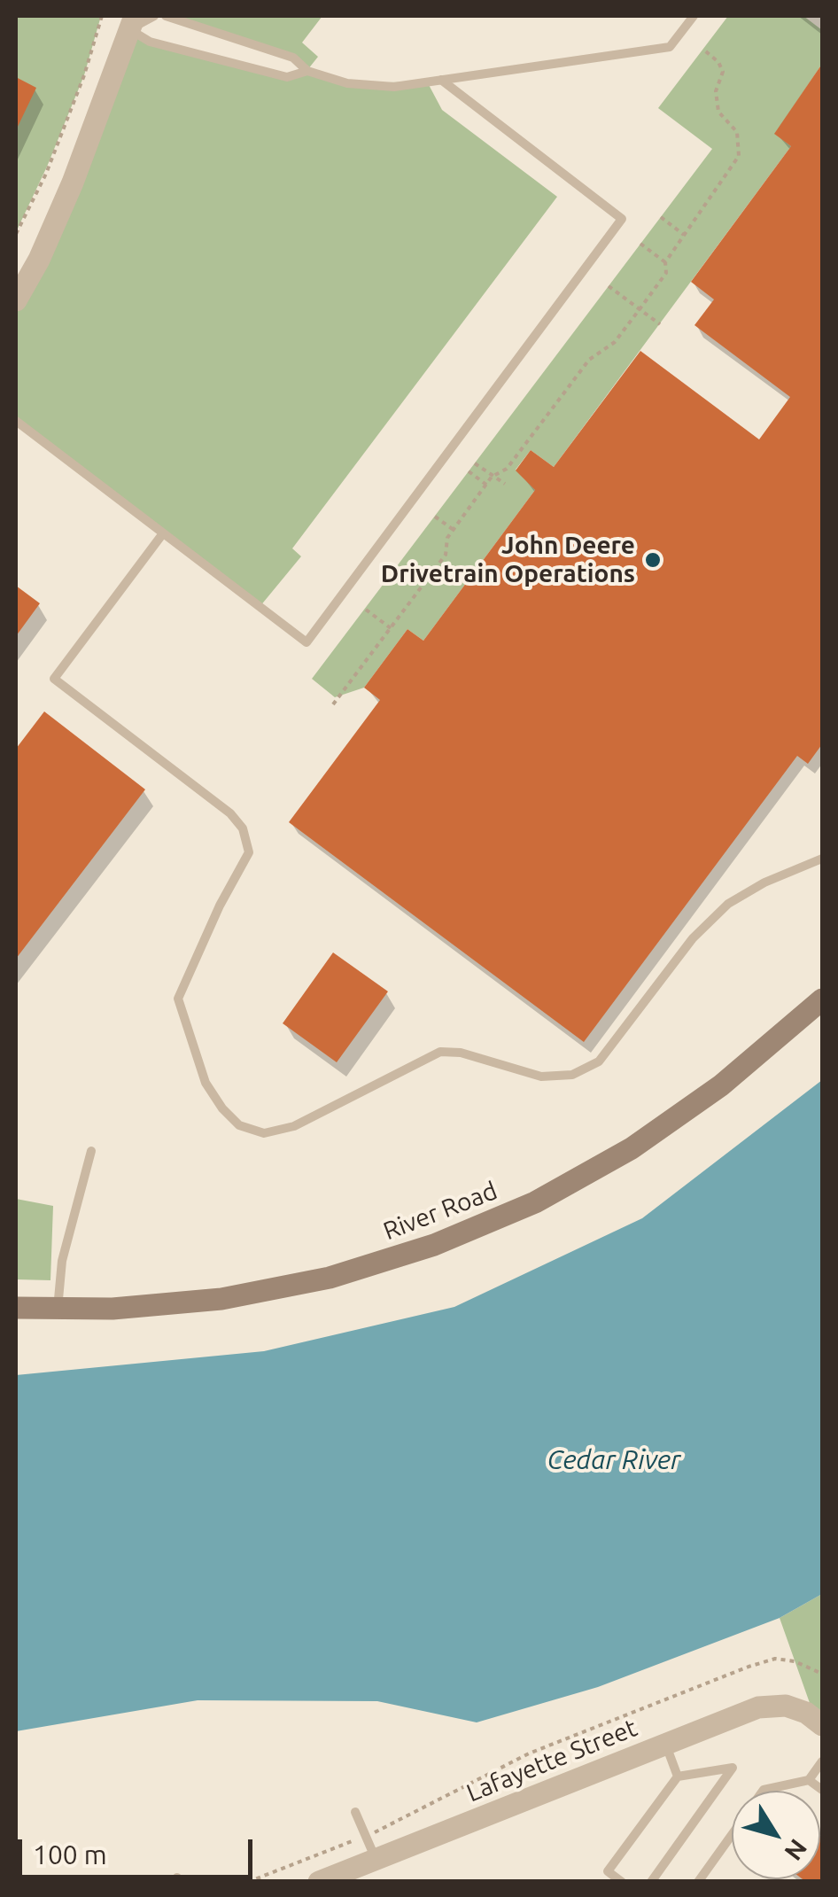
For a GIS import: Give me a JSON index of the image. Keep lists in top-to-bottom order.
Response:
{
  "streets": {
    "main road": ["River Road"],
    "street": ["Lafayette Street"]
  },
  "water": ["Cedar River"],
  "places": ["John Deere Drivetrain Operations"],
  "scale_bar": "100 m",
  "north": "bottom right"
}
